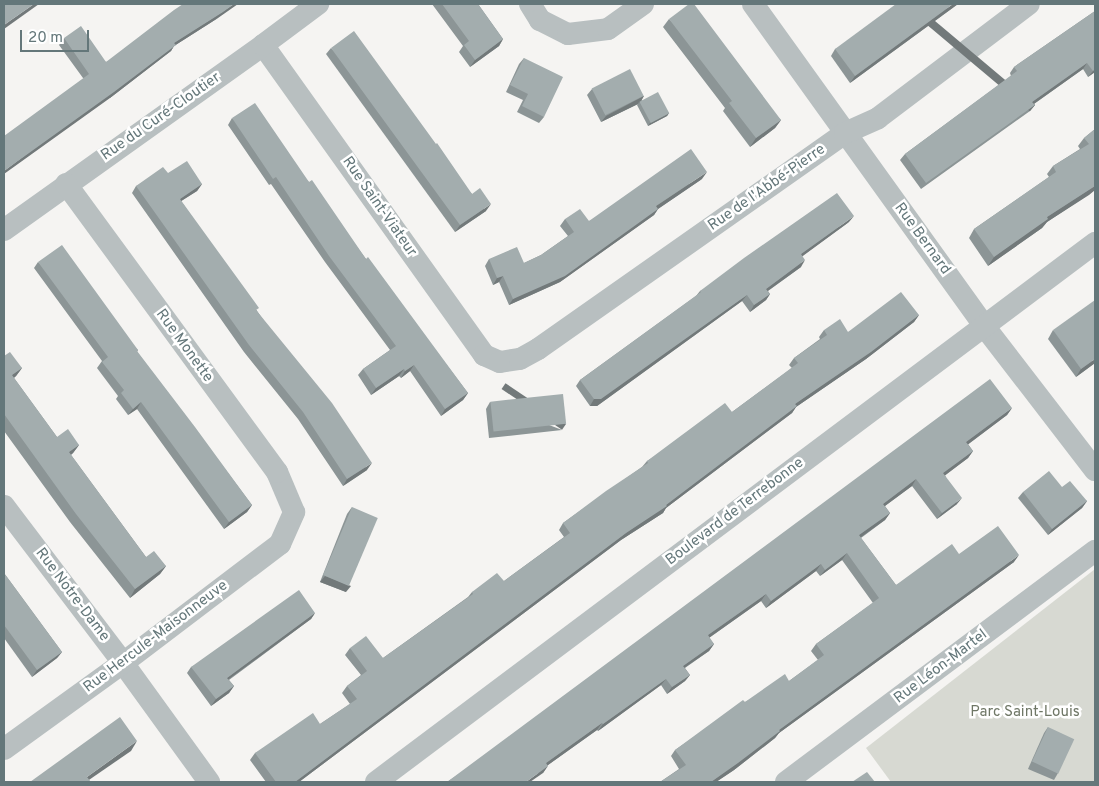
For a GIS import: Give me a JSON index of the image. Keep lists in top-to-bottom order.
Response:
{
  "streets": {
    "street": [
      "Rue du Curé-Cloutier",
      "Rue de l'Abbé-Pierre",
      "Rue Saint-Viateur",
      "Rue Bernard",
      "Rue Monette",
      "Boulevard de Terrebonne",
      "Rue Notre-Dame",
      "Rue Hercule-Maisonneuve",
      "Rue Léon-Martel"
    ]
  },
  "crossings": [
    ["Rue du Curé-Cloutier", "Rue Saint-Viateur"],
    ["Rue du Curé-Cloutier", "Rue Monette"],
    ["Rue de l'Abbé-Pierre", "Rue Saint-Viateur"],
    ["Rue de l'Abbé-Pierre", "Rue Bernard"],
    ["Rue Bernard", "Boulevard de Terrebonne"],
    ["Rue Monette", "Rue Hercule-Maisonneuve"],
    ["Rue Notre-Dame", "Rue Hercule-Maisonneuve"]
  ],
  "parks": ["Parc Saint-Louis"],
  "scale_bar": "20 m"
}
